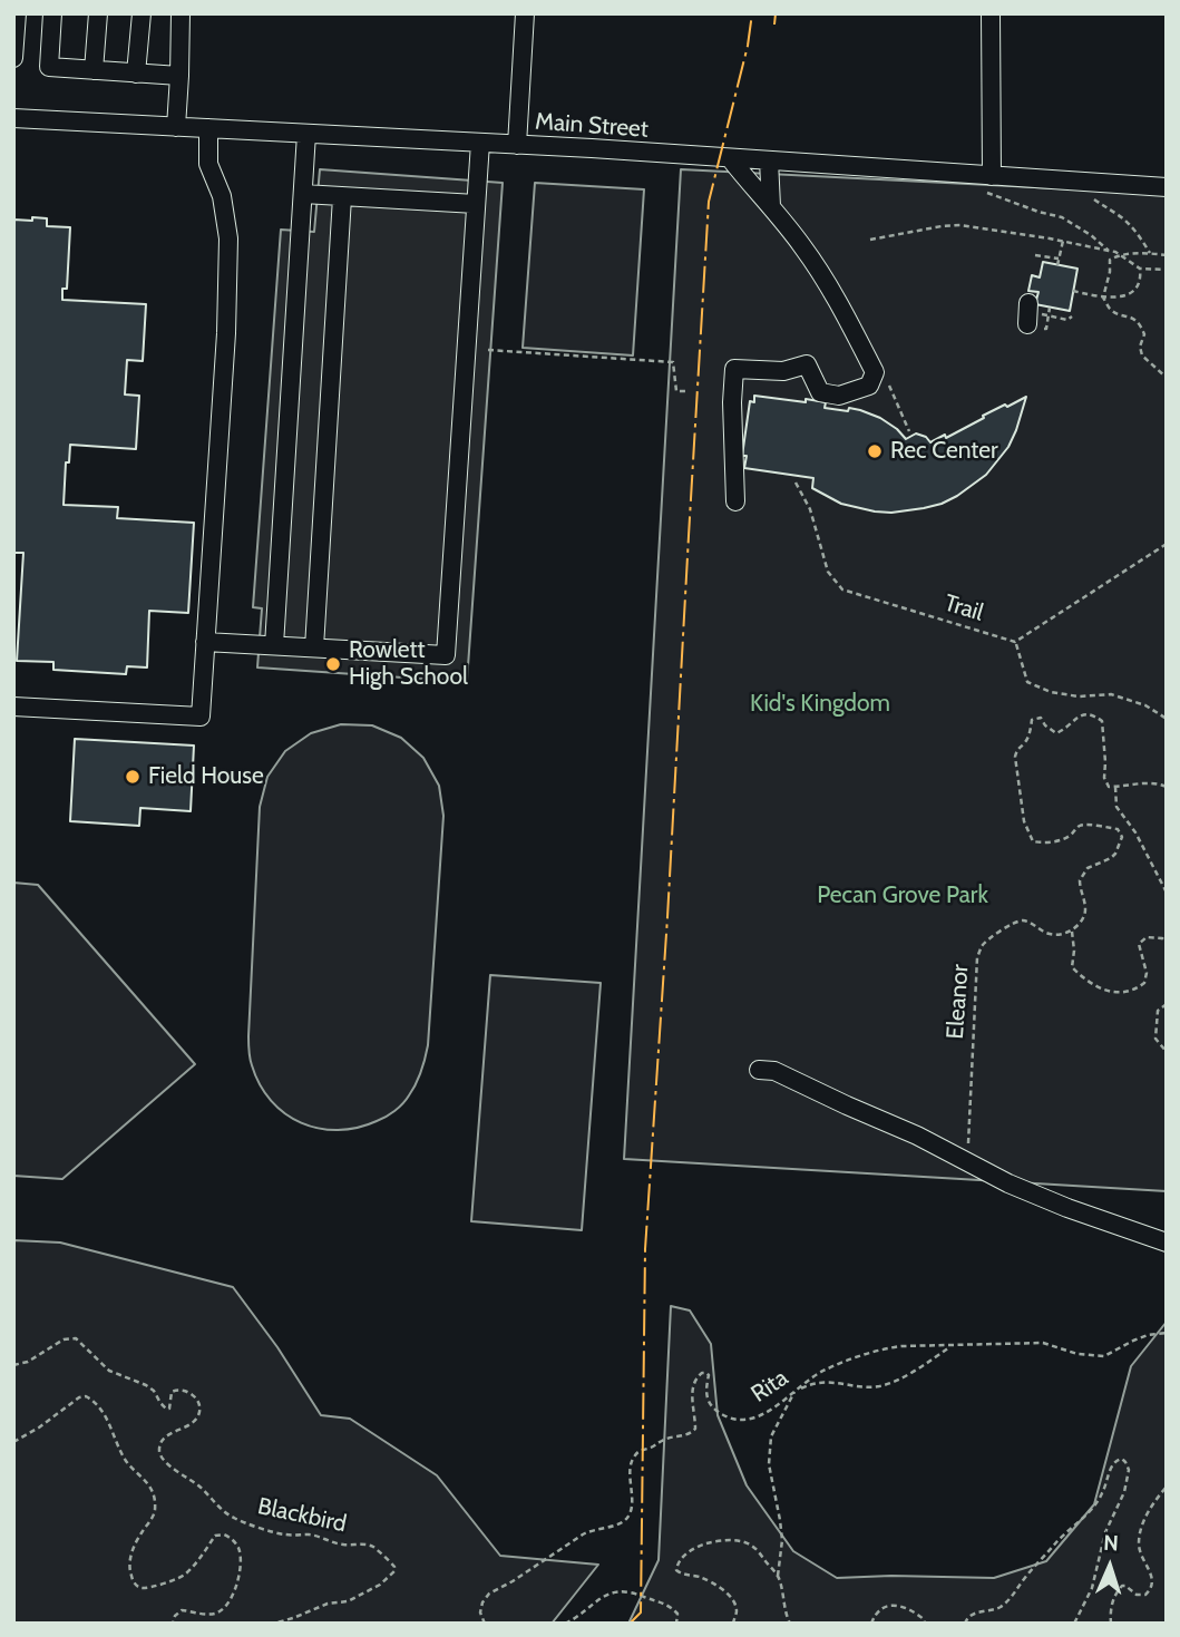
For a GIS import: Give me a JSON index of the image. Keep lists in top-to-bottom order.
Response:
{
  "streets": {
    "street": ["Main Street"],
    "path": [
      "Trail",
      "Eleanor",
      "Rita",
      "Blackbird"
    ]
  },
  "parks": ["Kid's Kingdom", "Pecan Grove Park"],
  "places": ["Rec Center", "Rowlett High School", "Field House"],
  "north": "top"
}
